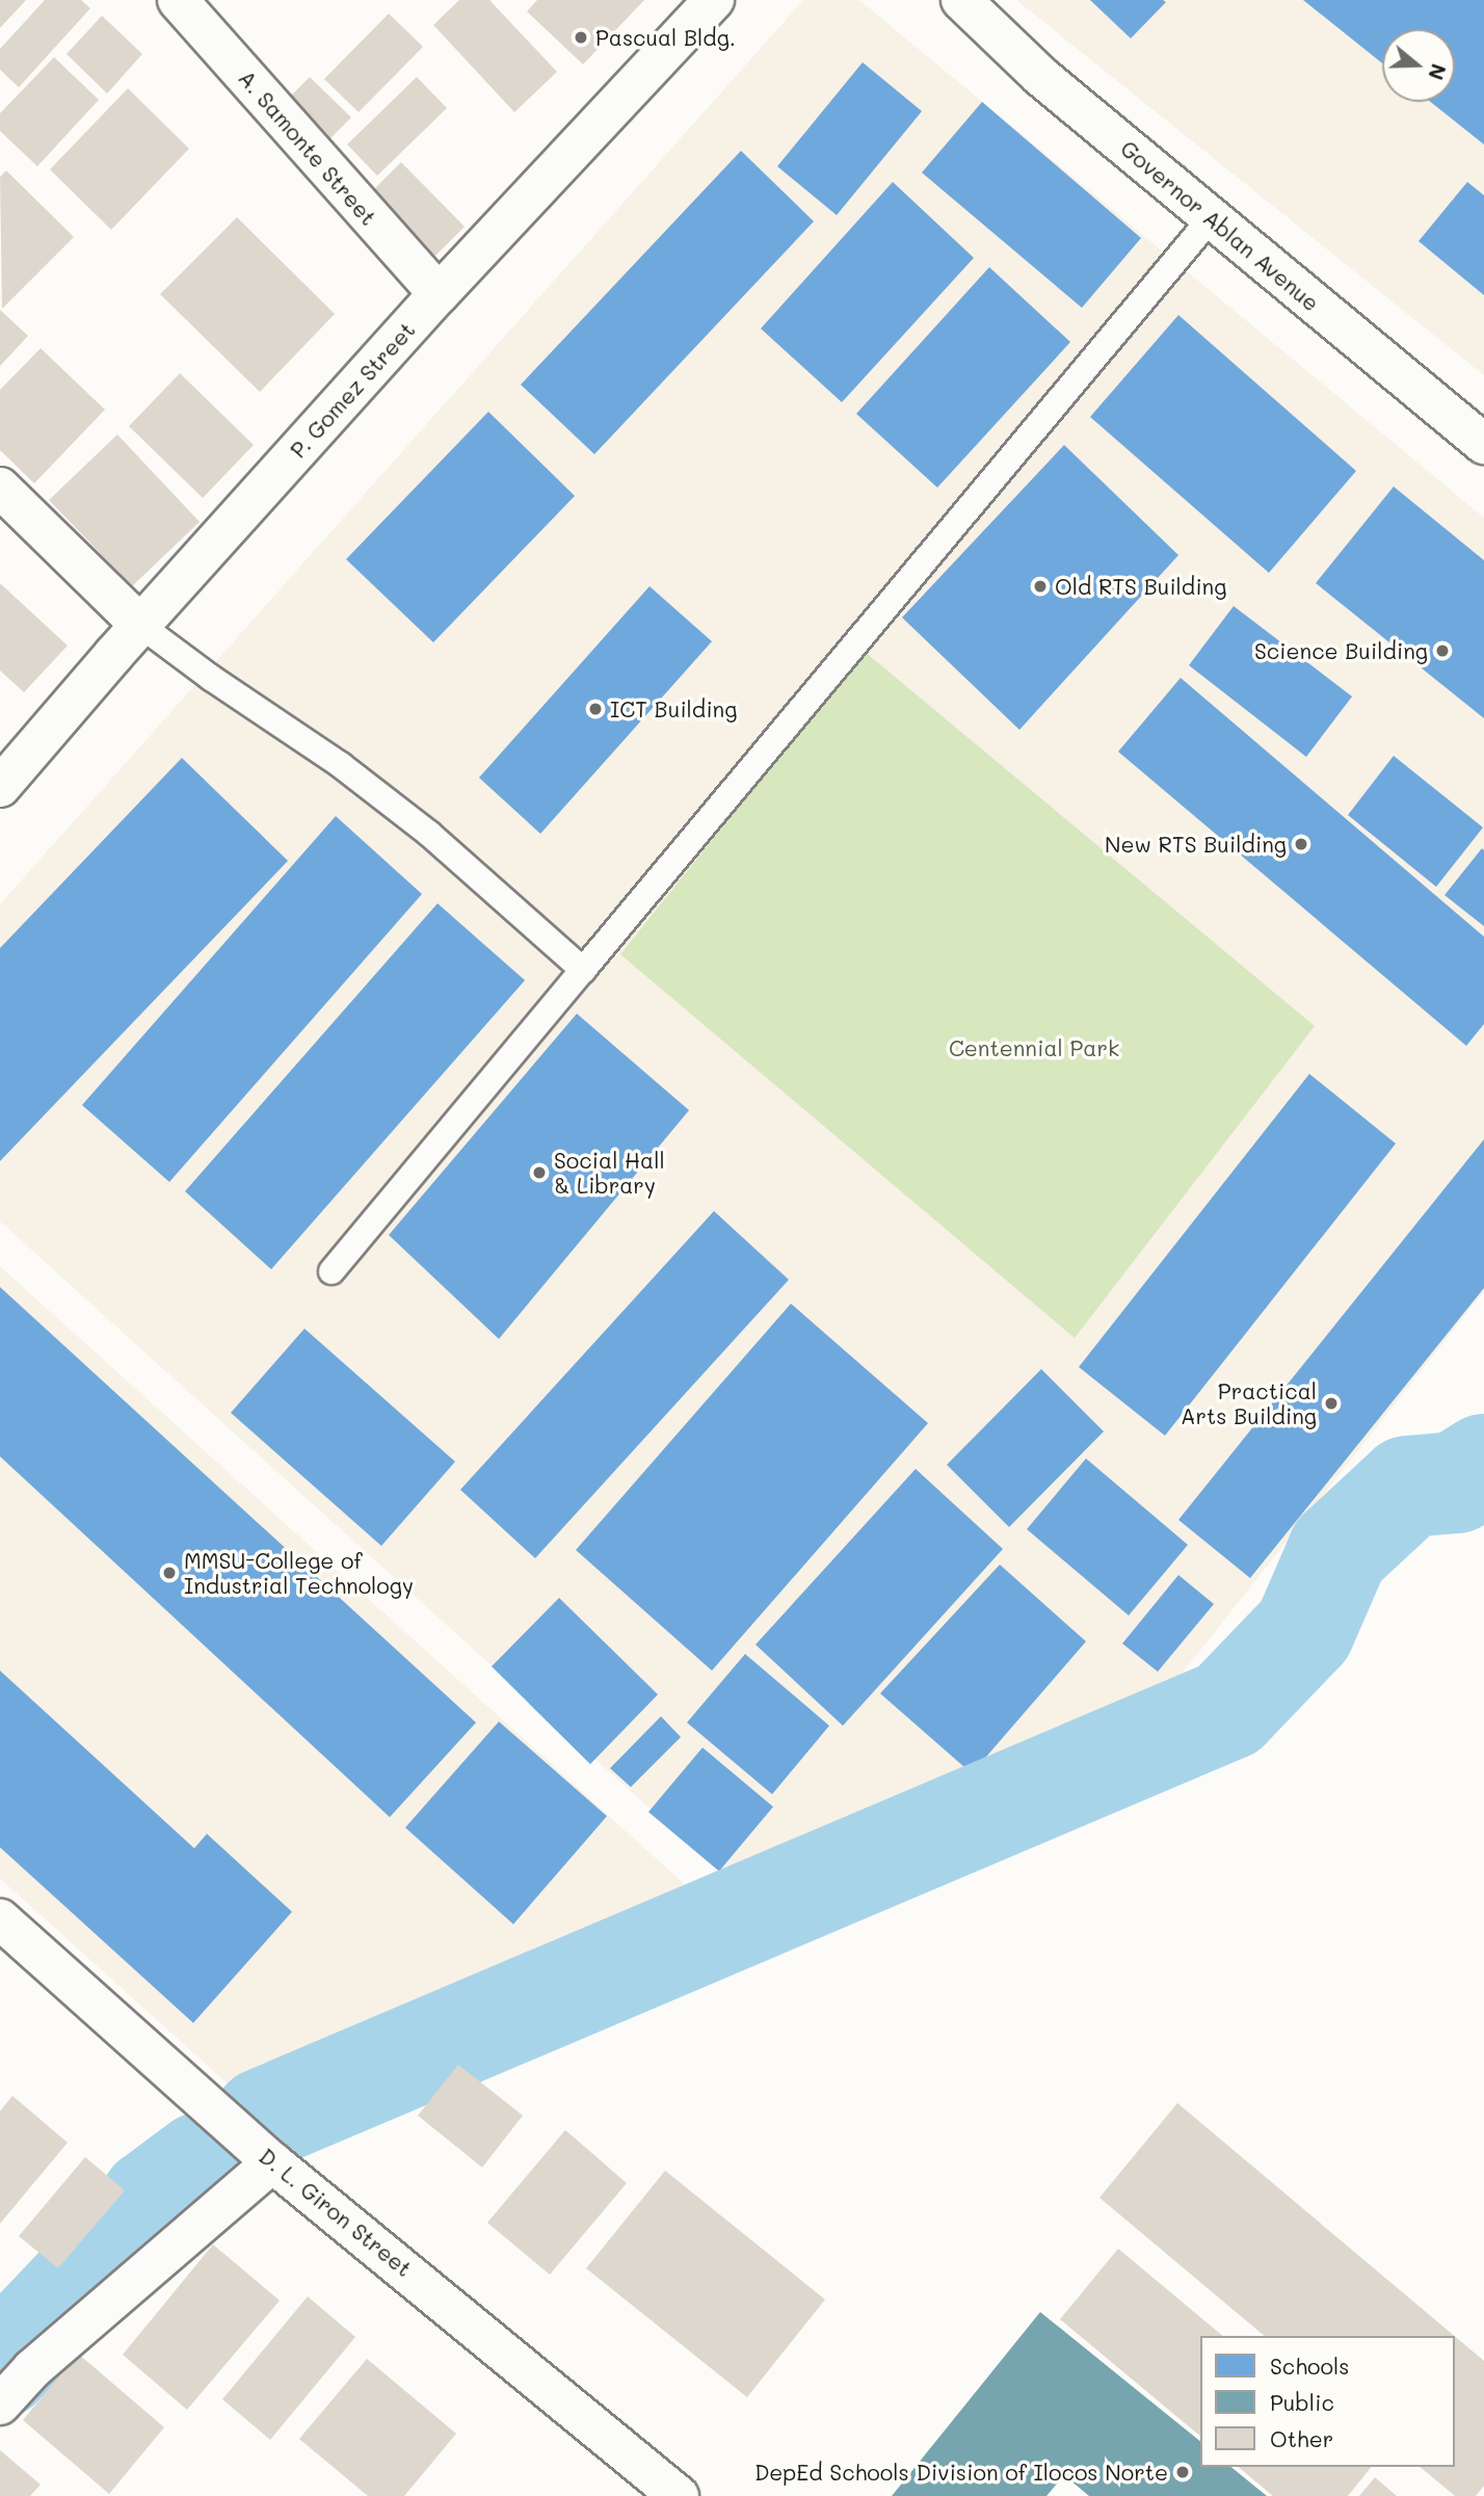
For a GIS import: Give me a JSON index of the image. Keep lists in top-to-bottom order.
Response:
{
  "streets": {
    "street": [
      "A. Samonte Street",
      "Governor Ablan Avenue",
      "P. Gomez Street",
      "D. L. Giron Street"
    ]
  },
  "crossings": [
    ["A. Samonte Street", "P. Gomez Street"]
  ],
  "parks": ["Centennial Park"],
  "places": [
    "Pascual Bldg.",
    "Old RTS Building",
    "Science Building",
    "ICT Building",
    "New RTS Building",
    "Social Hall & Library",
    "Practical Arts Building",
    "MMSU-College of Industrial Technology",
    "DepEd Schools Division of Ilocos Norte"
  ],
  "legend": ["Schools", "Public", "Other"],
  "north": "right"
}
